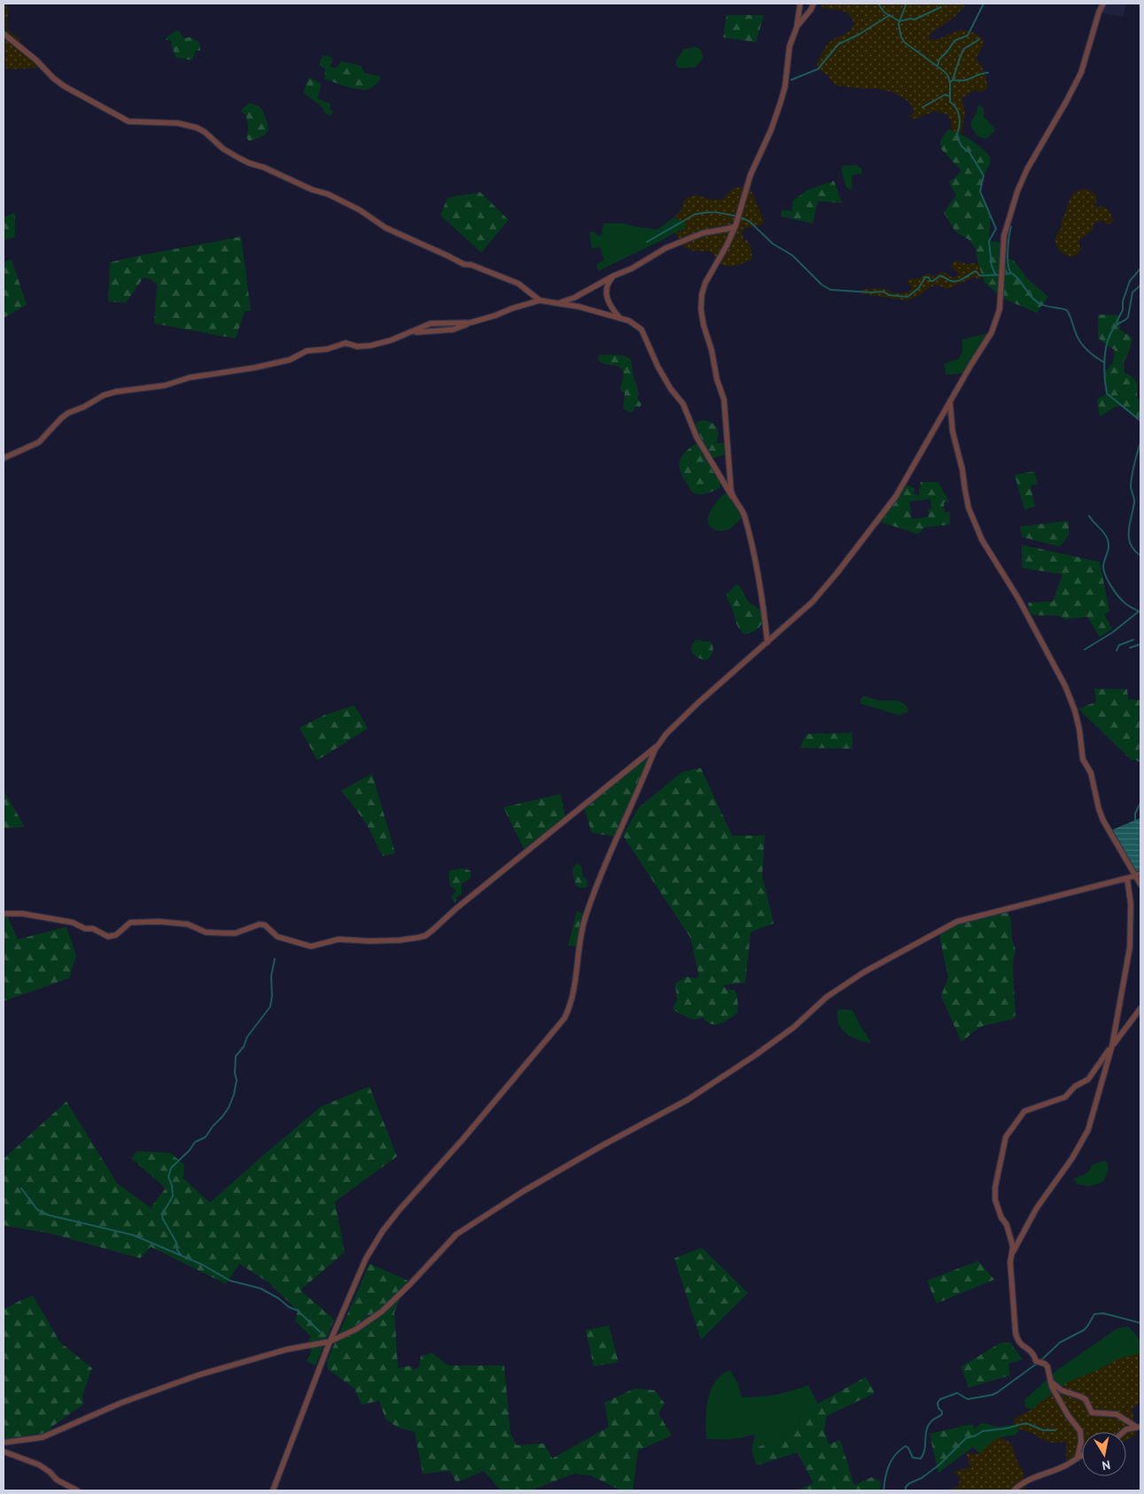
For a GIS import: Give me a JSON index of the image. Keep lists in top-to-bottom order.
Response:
{
  "north": "bottom"
}
